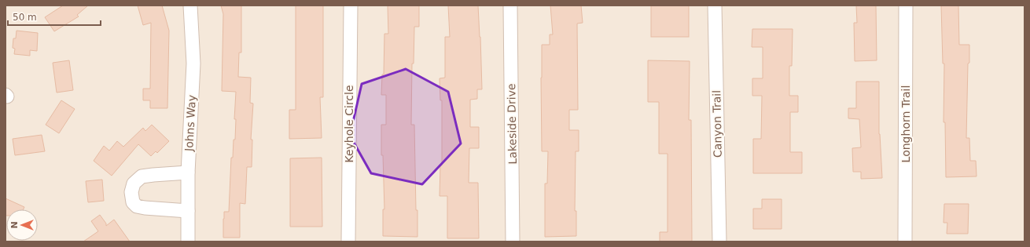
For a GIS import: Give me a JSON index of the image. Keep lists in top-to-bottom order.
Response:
{
  "streets": {
    "street": [
      "Johns Way",
      "Keyhole Circle",
      "Lakeside Drive",
      "Canyon Trail",
      "Longhorn Trail"
    ]
  },
  "scale_bar": "50 m",
  "north": "left"
}
